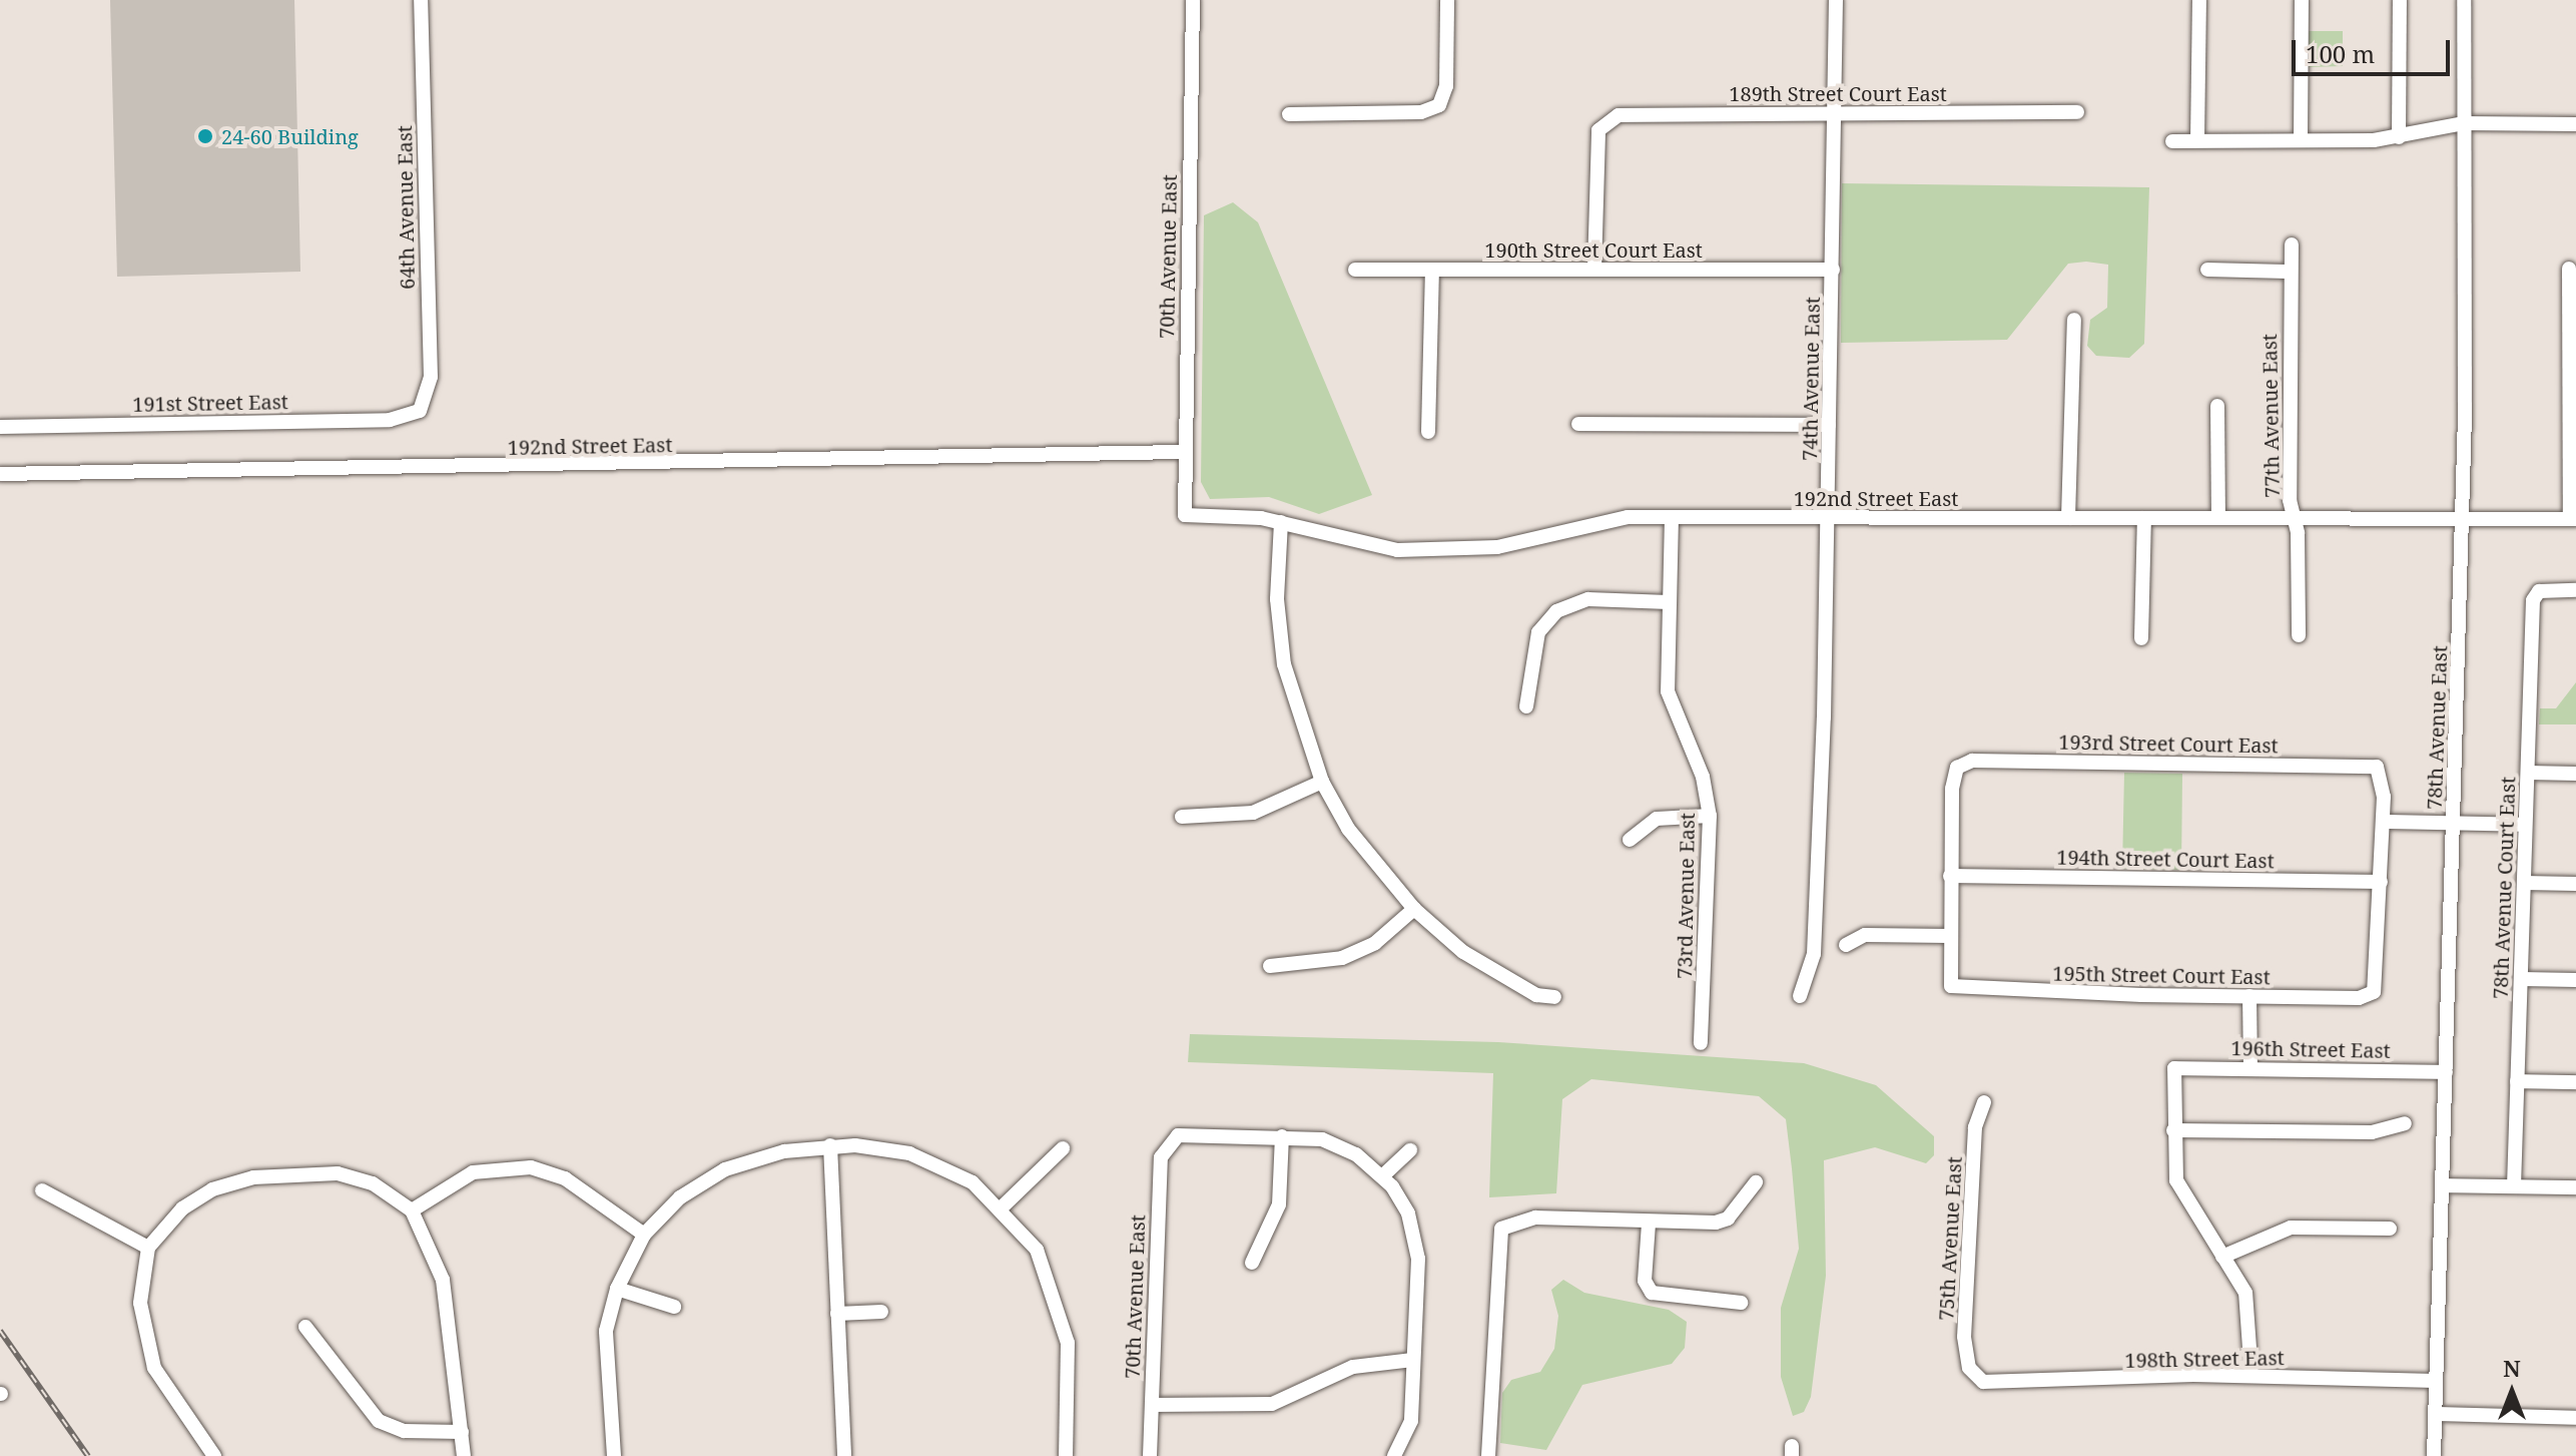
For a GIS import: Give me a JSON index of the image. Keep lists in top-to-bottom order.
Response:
{
  "streets": {
    "street": [
      "189th Street Court East",
      "64th Avenue East",
      "190th Street Court East",
      "70th Avenue East",
      "74th Avenue East",
      "191st Street East",
      "77th Avenue East",
      "192nd Street East",
      "78th Avenue East",
      "193rd Street Court East",
      "194th Street Court East",
      "78th Avenue Court East",
      "73rd Avenue East",
      "195th Street Court East",
      "196th Street East",
      "75th Avenue East",
      "198th Street East"
    ]
  },
  "crossings": [
    ["189th Street Court East", "190th Street Court East"],
    ["189th Street Court East", "74th Avenue East"],
    ["64th Avenue East", "191st Street East"],
    ["190th Street Court East", "74th Avenue East"],
    ["70th Avenue East", "192nd Street East"],
    ["74th Avenue East", "192nd Street East"],
    ["77th Avenue East", "192nd Street East"],
    ["192nd Street East", "78th Avenue East"],
    ["192nd Street East", "73rd Avenue East"],
    ["78th Avenue East", "196th Street East"],
    ["78th Avenue East", "198th Street East"],
    ["193rd Street Court East", "194th Street Court East"],
    ["194th Street Court East", "195th Street Court East"],
    ["75th Avenue East", "198th Street East"]
  ],
  "places": ["24-60 Building"],
  "scale_bar": "100 m",
  "north": "top"
}
